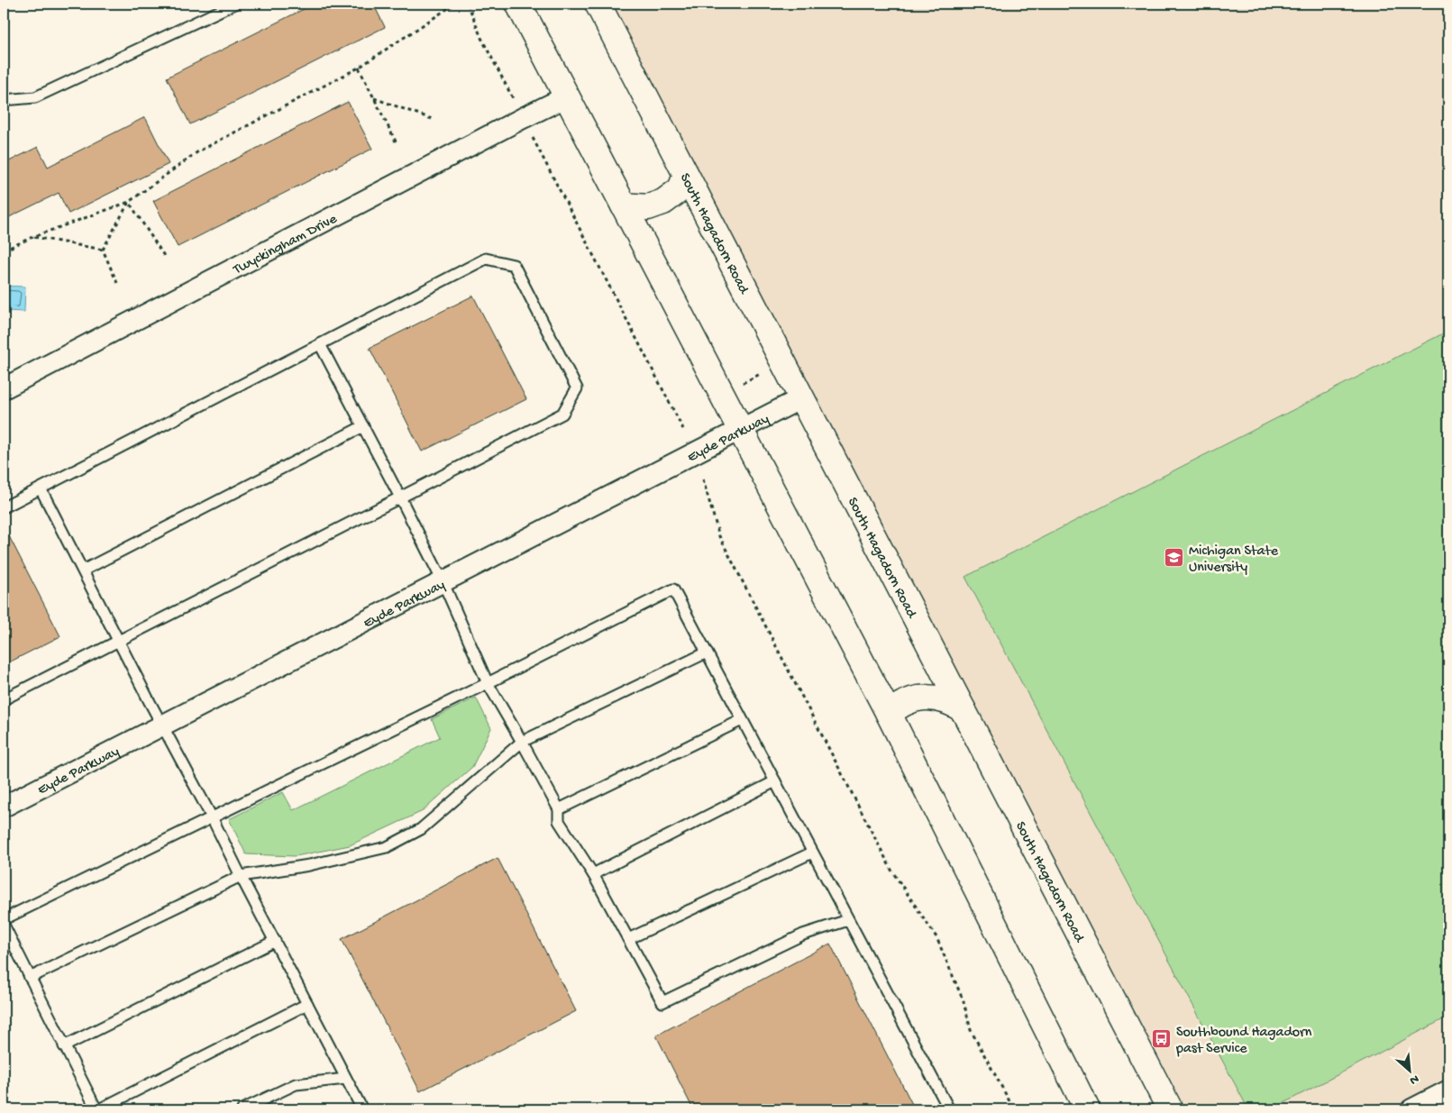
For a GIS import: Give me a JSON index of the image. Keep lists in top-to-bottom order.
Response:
{
  "streets": {
    "street": ["South Hagadorn Road", "Twyckingham Drive", "Eyde Parkway"]
  },
  "crossings": [
    ["South Hagadorn Road", "Eyde Parkway"]
  ],
  "places": {
    "school or university": ["Michigan State University"],
    "bus stop": ["Southbound Hagadorn past Service"]
  },
  "north": "bottom right"
}
